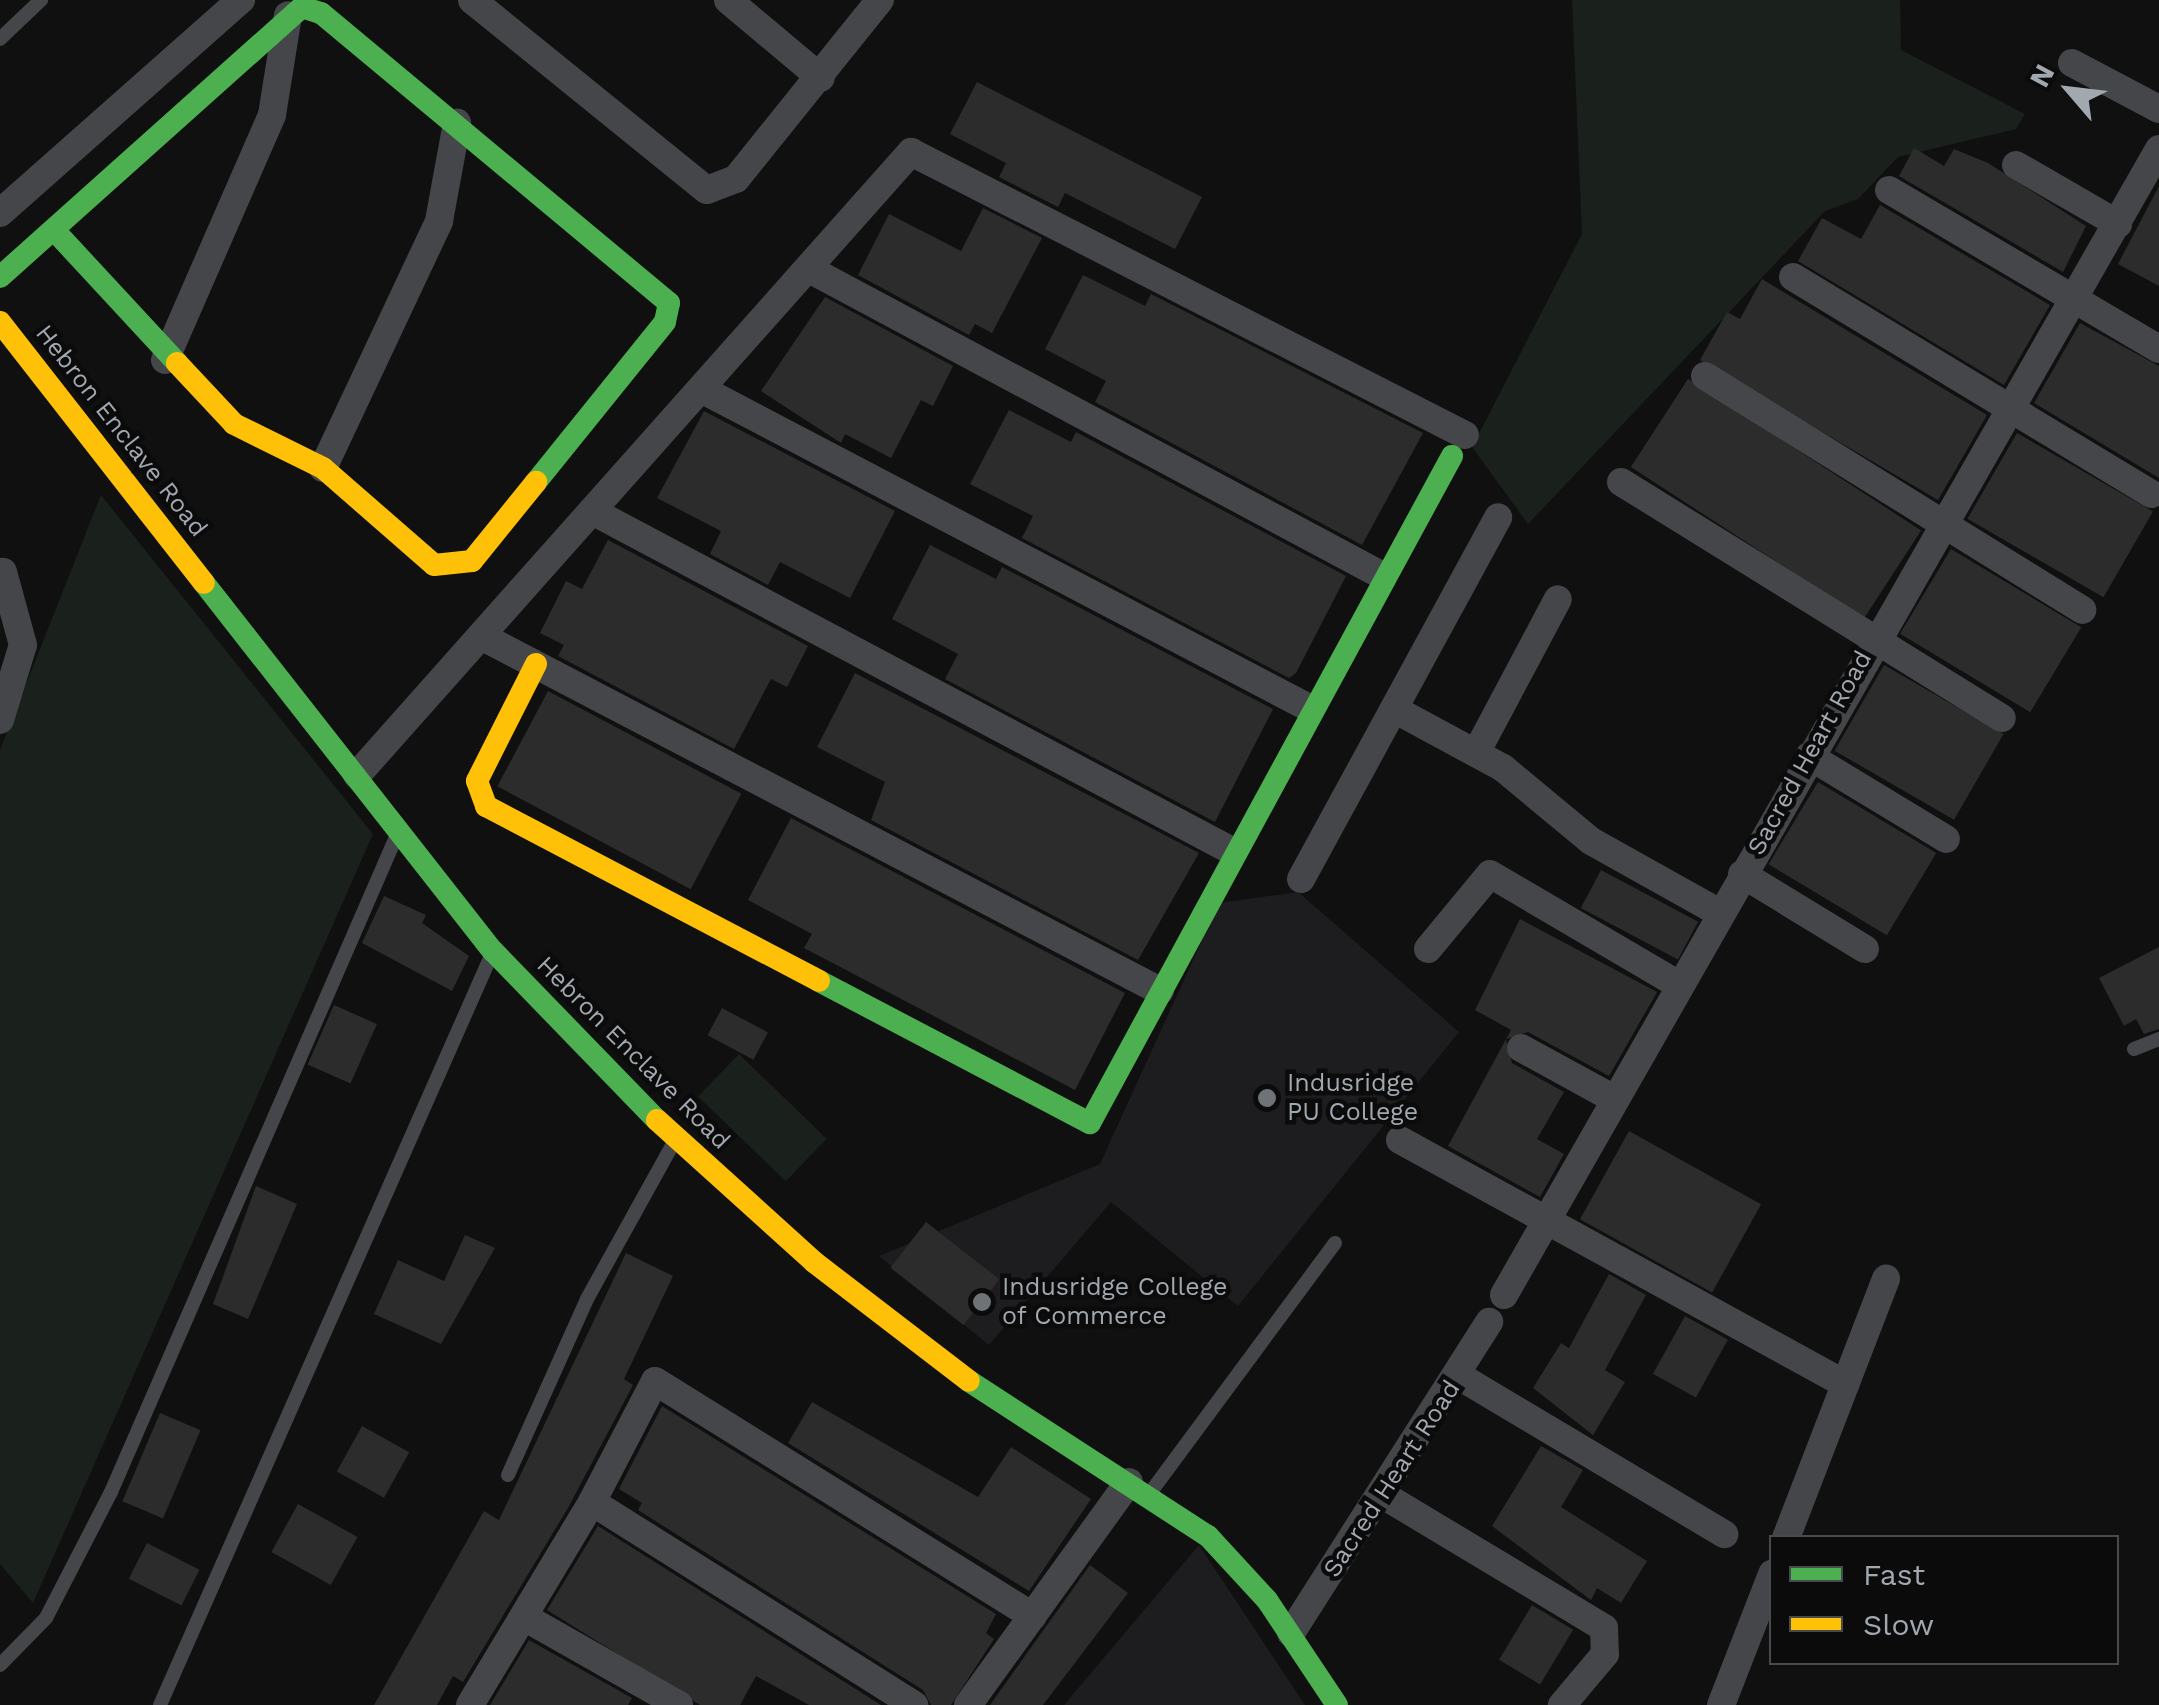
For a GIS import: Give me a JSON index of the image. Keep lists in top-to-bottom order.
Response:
{
  "streets": {
    "street": ["Hebron Enclave Road", "Sacred Heart Road"]
  },
  "crossings": [
    ["Hebron Enclave Road", "Sacred Heart Road"]
  ],
  "places": ["Indusridge PU College", "Indusridge College of Commerce"],
  "legend": ["Fast", "Slow"],
  "north": "top left"
}
